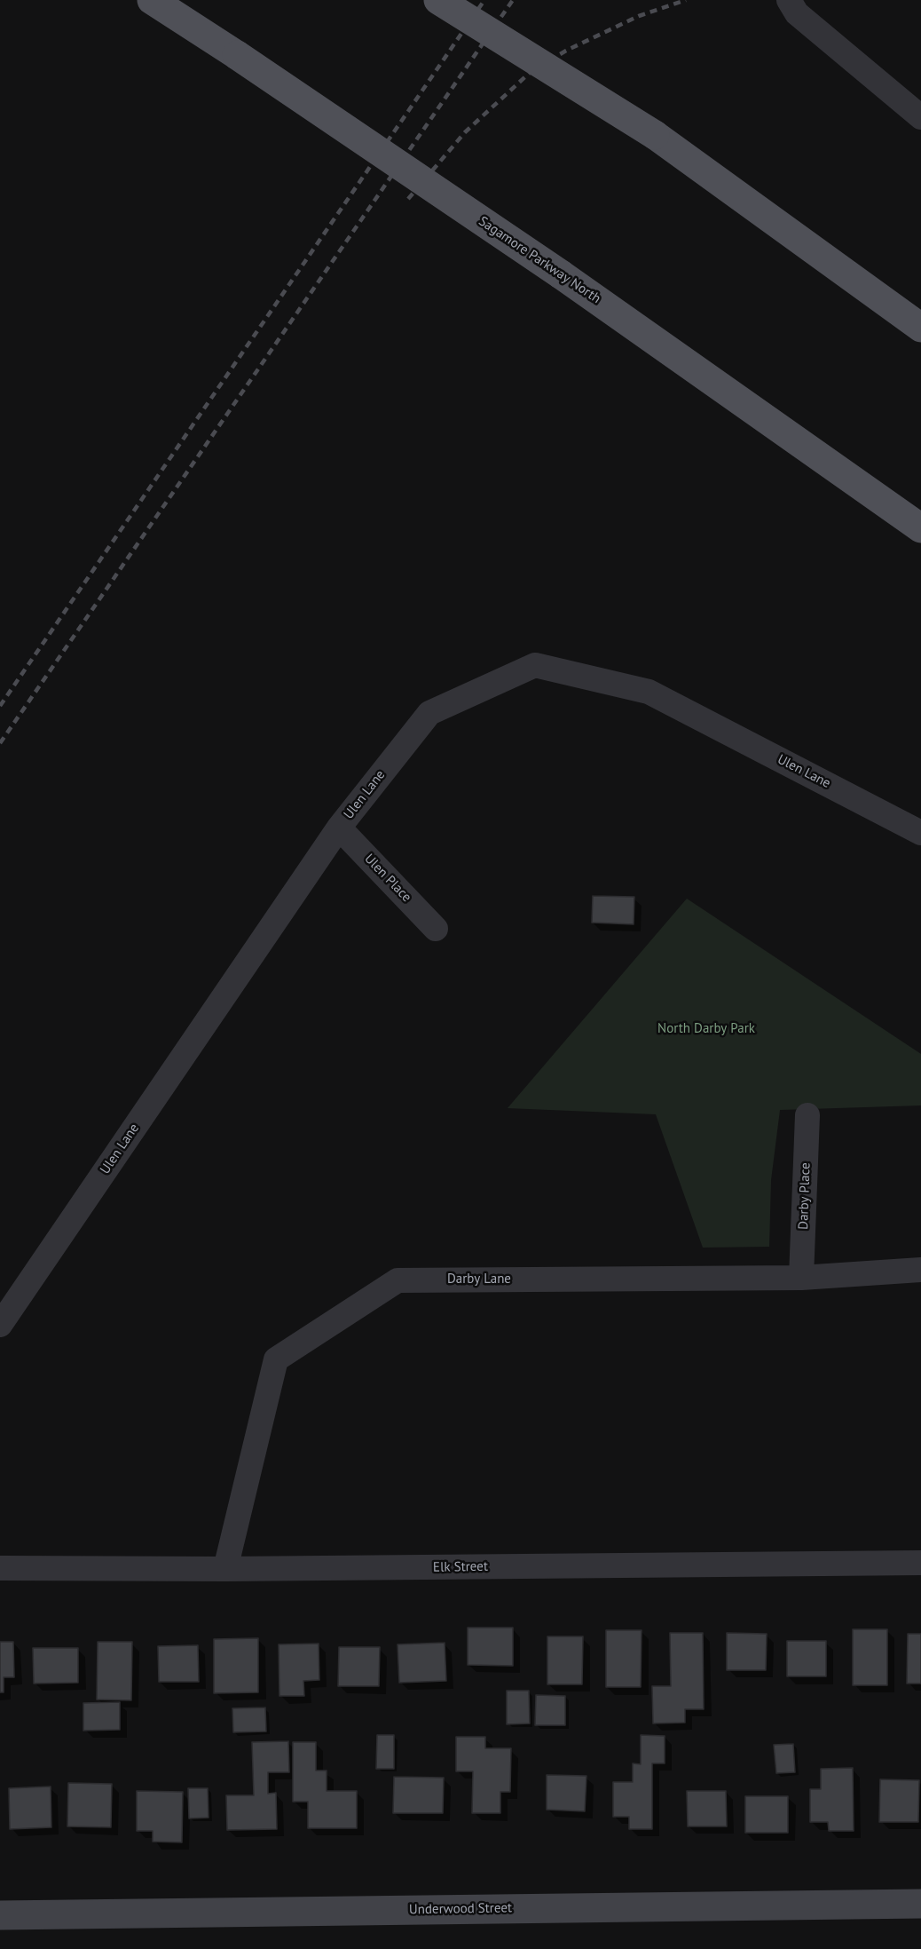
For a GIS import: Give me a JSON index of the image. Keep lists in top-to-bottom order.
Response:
{
  "streets": {
    "main road": ["Sagamore Parkway North"],
    "street": [
      "Ulen Lane",
      "Ulen Place",
      "Darby Place",
      "Darby Lane",
      "Elk Street",
      "Underwood Street"
    ]
  },
  "crossings": [
    ["Ulen Lane", "Ulen Place"],
    ["Darby Place", "Darby Lane"],
    ["Darby Lane", "Elk Street"]
  ],
  "parks": ["North Darby Park"]
}
